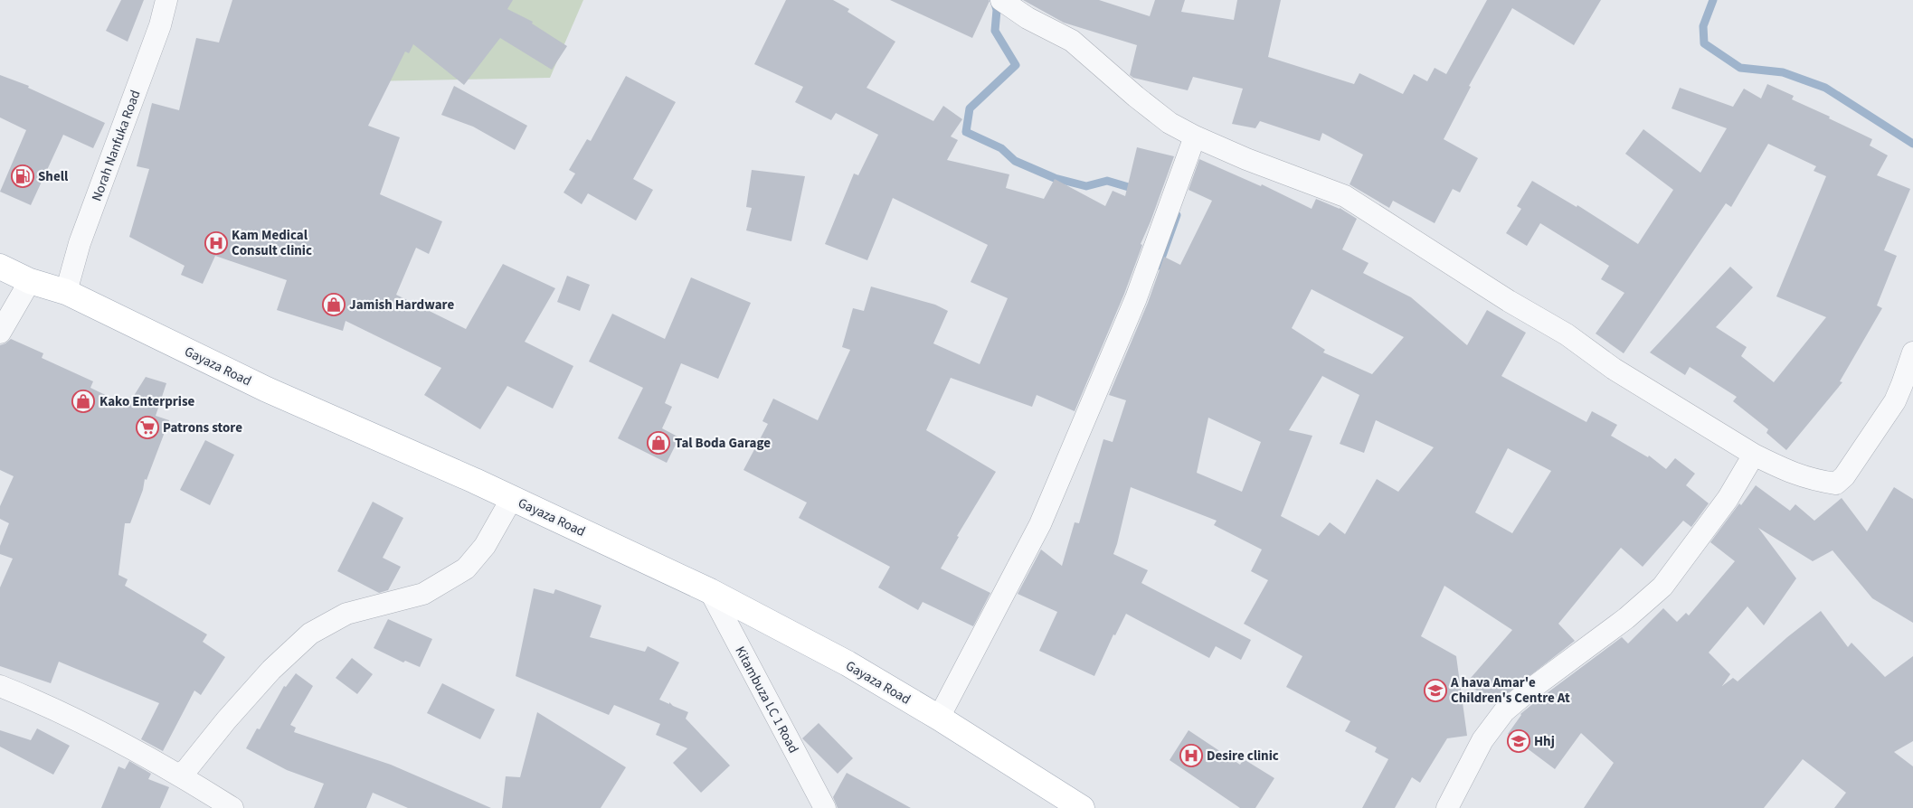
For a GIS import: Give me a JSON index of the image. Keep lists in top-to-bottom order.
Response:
{
  "streets": {
    "main road": ["Gayaza Road"],
    "street": ["Norah Nanfuka Road", "Kitambuza LC 1 Road"]
  },
  "crossings": [
    ["Norah Nanfuka Road", "Gayaza Road"],
    ["Gayaza Road", "Kitambuza LC 1 Road"]
  ],
  "places": {
    "fuel station": ["Shell"],
    "hospital": ["Kam Medical Consult clinic", "Desire clinic"],
    "shop": ["Jamish Hardware", "Kako Enterprise", "Tal Boda Garage"],
    "supermarket": ["Patrons store"],
    "school or university": ["A hava Amar'e Children's Centre At", "Hhj"]
  }
}
